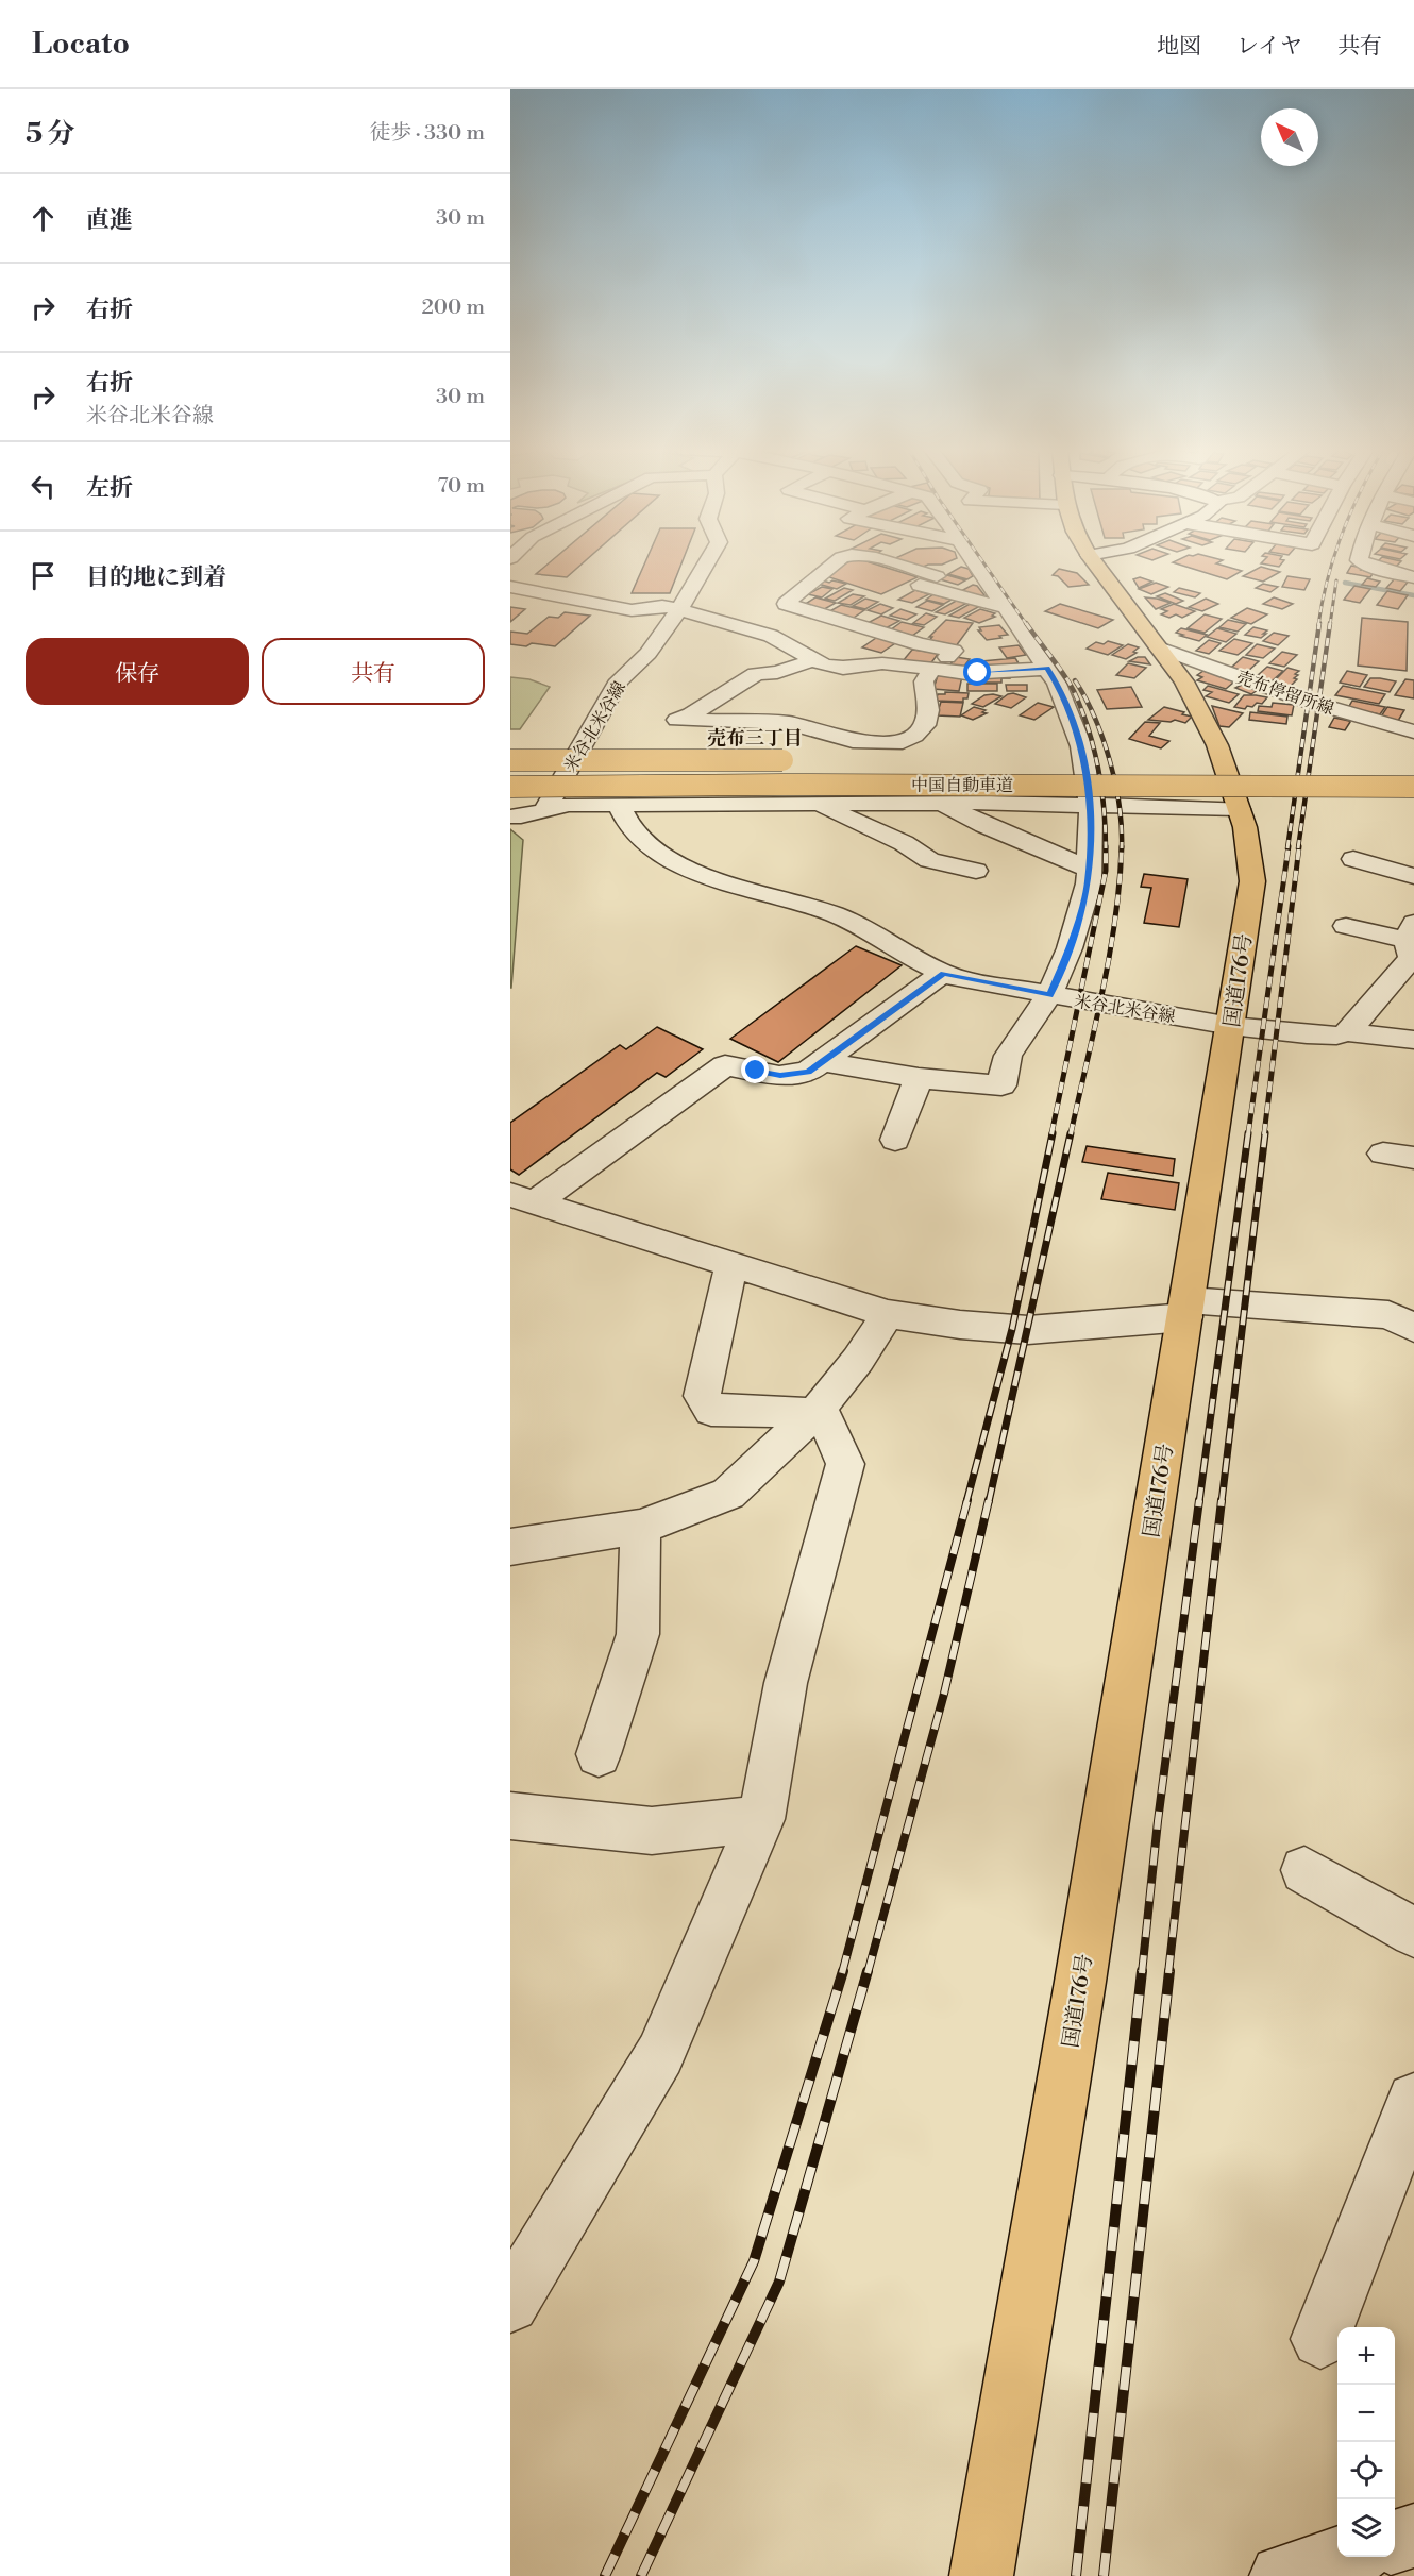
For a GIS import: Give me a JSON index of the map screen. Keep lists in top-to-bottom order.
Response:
{
  "streets": {
    "highway": ["中国自動車道", "国道176号"],
    "street": ["売布停留所線", "米谷北米谷線"]
  },
  "crossings": [
    ["売布停留所線", "国道176号"],
    ["米谷北米谷線", "国道176号"]
  ],
  "districts": ["売布三丁目"],
  "north": "top left",
  "page": {
    "header": "Locato",
    "nav": ["地図", "レイヤ", "共有"],
    "heading": ["5 分", "徒歩 · 330 m"],
    "list": [
      ["直進", "30 m"],
      ["右折", "200 m"],
      ["右折", "米谷北米谷線", "30 m"],
      ["左折", "70 m"],
      "目的地に到着"
    ],
    "buttons": ["保存", "共有"],
    "map_buttons": ["+", "−"]
  }
}
